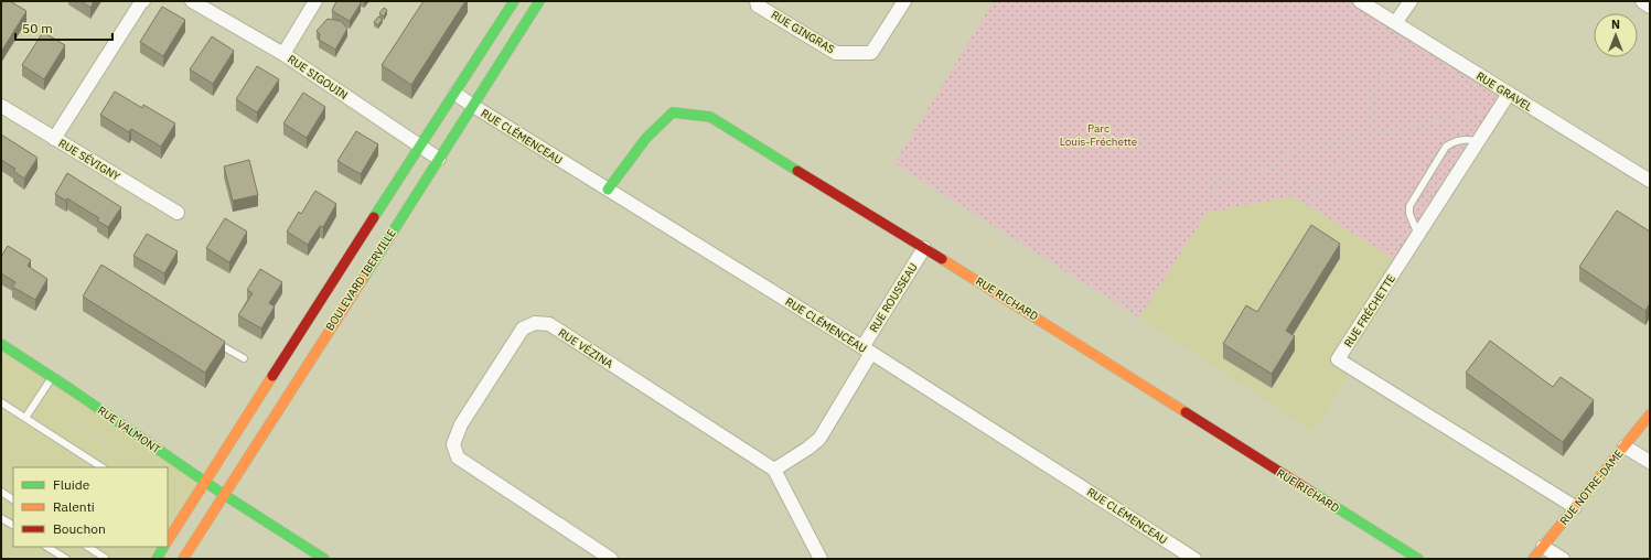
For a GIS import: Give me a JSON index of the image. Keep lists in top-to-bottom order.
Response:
{
  "streets": {
    "street": [
      "RUE GINGRAS",
      "RUE SIGOUIN",
      "RUE GRAVEL",
      "RUE CLÉMENCEAU",
      "RUE SÉVIGNY",
      "BOULEVARD IBERVILLE",
      "RUE ROUSSEAU",
      "RUE RICHARD",
      "RUE FRÉCHETTE",
      "RUE VÉZINA",
      "RUE VALMONT",
      "RUE NOTRE-DAME"
    ]
  },
  "crossings": [
    ["RUE SIGOUIN", "BOULEVARD IBERVILLE"],
    ["RUE GRAVEL", "RUE FRÉCHETTE"],
    ["RUE CLÉMENCEAU", "BOULEVARD IBERVILLE"],
    ["RUE CLÉMENCEAU", "RUE ROUSSEAU"],
    ["RUE CLÉMENCEAU", "RUE RICHARD"],
    ["BOULEVARD IBERVILLE", "RUE VALMONT"],
    ["RUE ROUSSEAU", "RUE RICHARD"],
    ["RUE ROUSSEAU", "RUE VÉZINA"],
    ["RUE FRÉCHETTE", "RUE NOTRE-DAME"]
  ],
  "parks": ["Parc Louis-Fréchette"],
  "legend": ["Fluide", "Ralenti", "Bouchon"],
  "scale_bar": "50 m",
  "north": "top"
}
